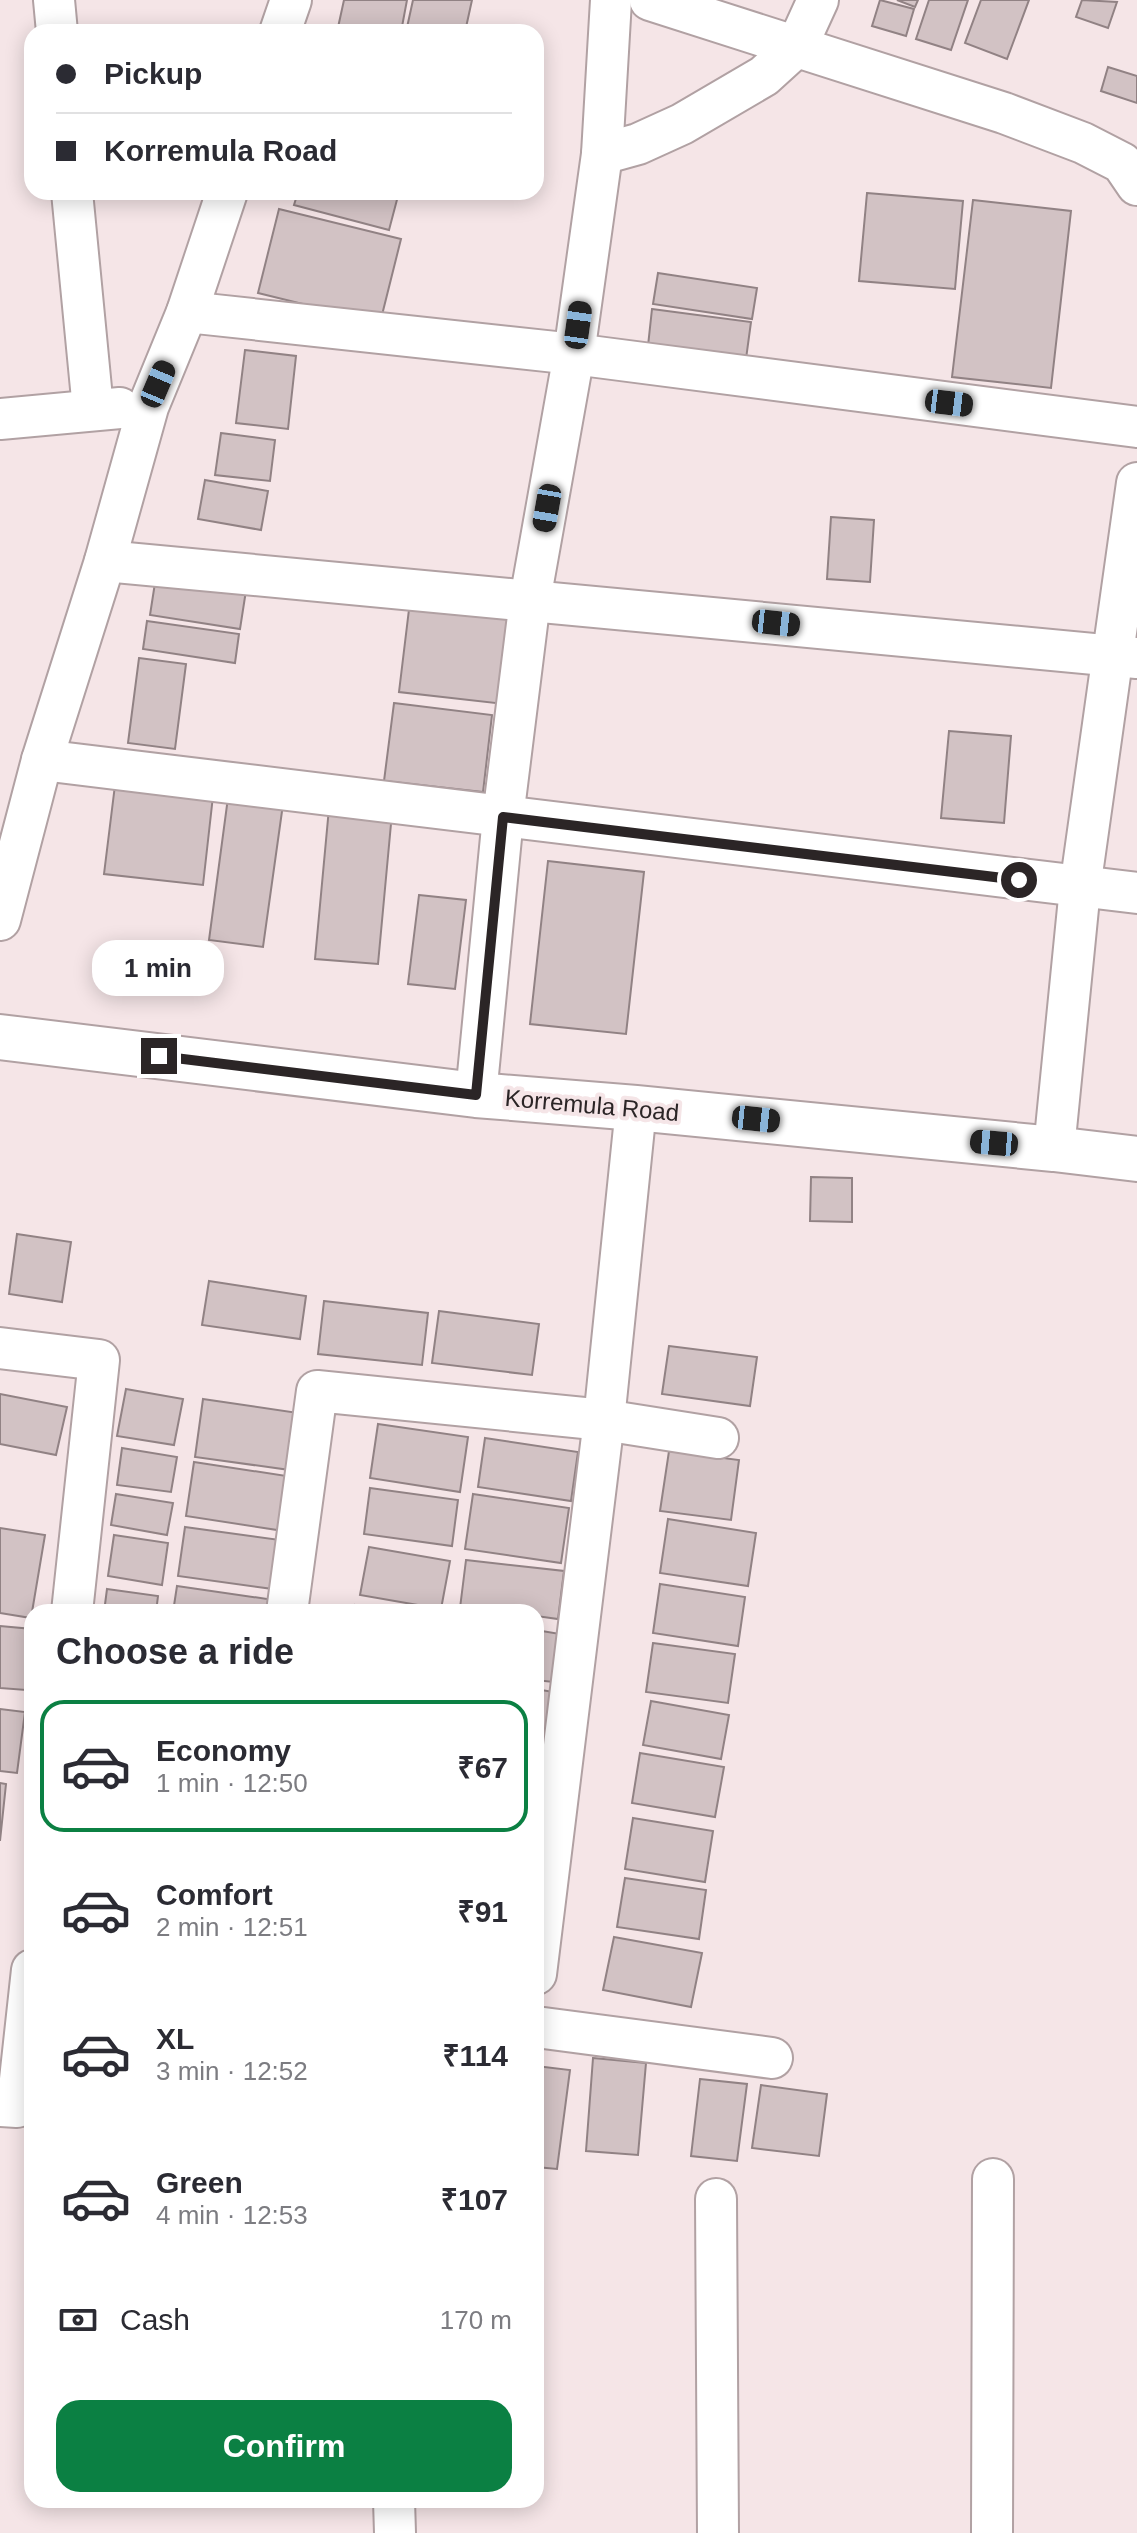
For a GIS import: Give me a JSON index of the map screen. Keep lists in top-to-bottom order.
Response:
{
  "streets": {
    "street": ["Korremula Road"]
  },
  "page": {
    "banner": ["Pickup", "Korremula Road"],
    "bubble": "1 min",
    "heading": "Choose a ride",
    "list": [
      {
        "name": "Economy",
        "note": "1 min · 12:50",
        "value": "₹67"
      },
      {
        "name": "Comfort",
        "note": "2 min · 12:51",
        "value": "₹91"
      },
      {
        "name": "XL",
        "note": "3 min · 12:52",
        "value": "₹114"
      },
      {
        "name": "Green",
        "note": "4 min · 12:53",
        "value": "₹107"
      }
    ],
    "pay": ["Cash", "170 m"],
    "buttons": "Confirm"
  }
}
